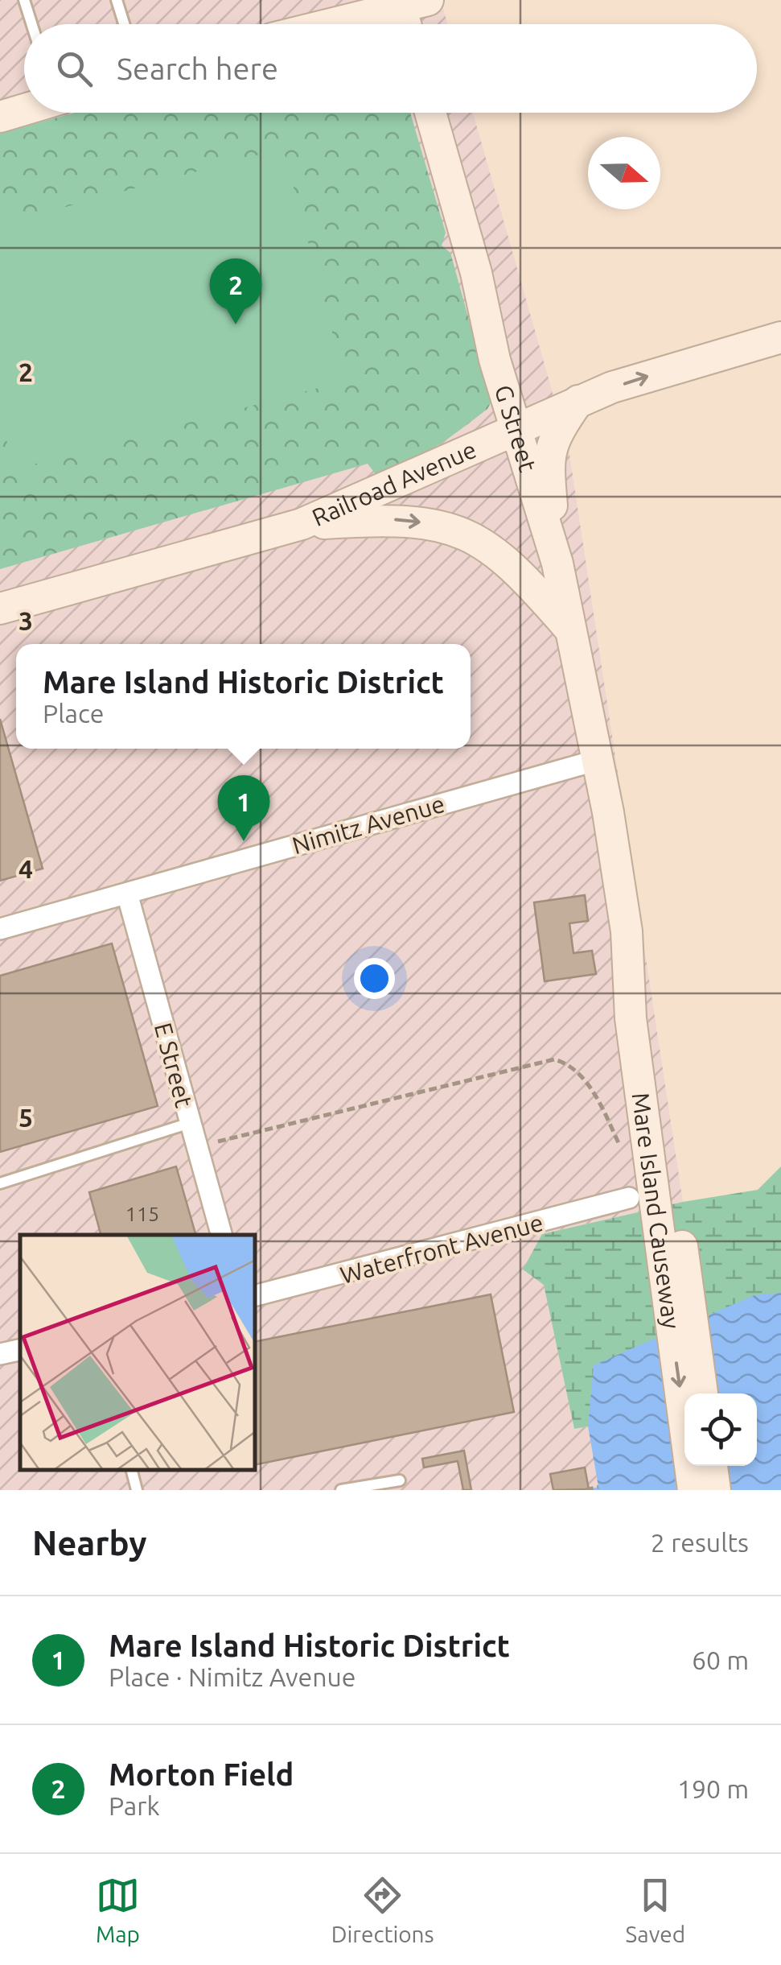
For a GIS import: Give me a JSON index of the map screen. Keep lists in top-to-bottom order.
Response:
{
  "streets": {
    "main road": ["G Street", "Railroad Avenue", "Mare Island Causeway"],
    "street": ["Nimitz Avenue", "E Street", "Waterfront Avenue"]
  },
  "crossings": [
    ["G Street", "Railroad Avenue"],
    ["G Street", "Nimitz Avenue"],
    ["G Street", "Mare Island Causeway"],
    ["Nimitz Avenue", "E Street"],
    ["Nimitz Avenue", "Mare Island Causeway"]
  ],
  "house_numbers": ["115"],
  "north": "right",
  "page": {
    "search": "Search here",
    "pins": ["2", "1"],
    "popup": ["Mare Island Historic District", "Place"],
    "heading": ["Nearby", "2 results"],
    "list": [
      {
        "mark": "1",
        "name": "Mare Island Historic District",
        "note": "Place · Nimitz Avenue",
        "value": "60 m"
      },
      {
        "mark": "2",
        "name": "Morton Field",
        "note": "Park",
        "value": "190 m"
      }
    ],
    "nav": ["Map", "Directions", "Saved"]
  },
  "grid": {
    "rows": [
      "2",
      "3",
      "4",
      "5"
    ]
  }
}
